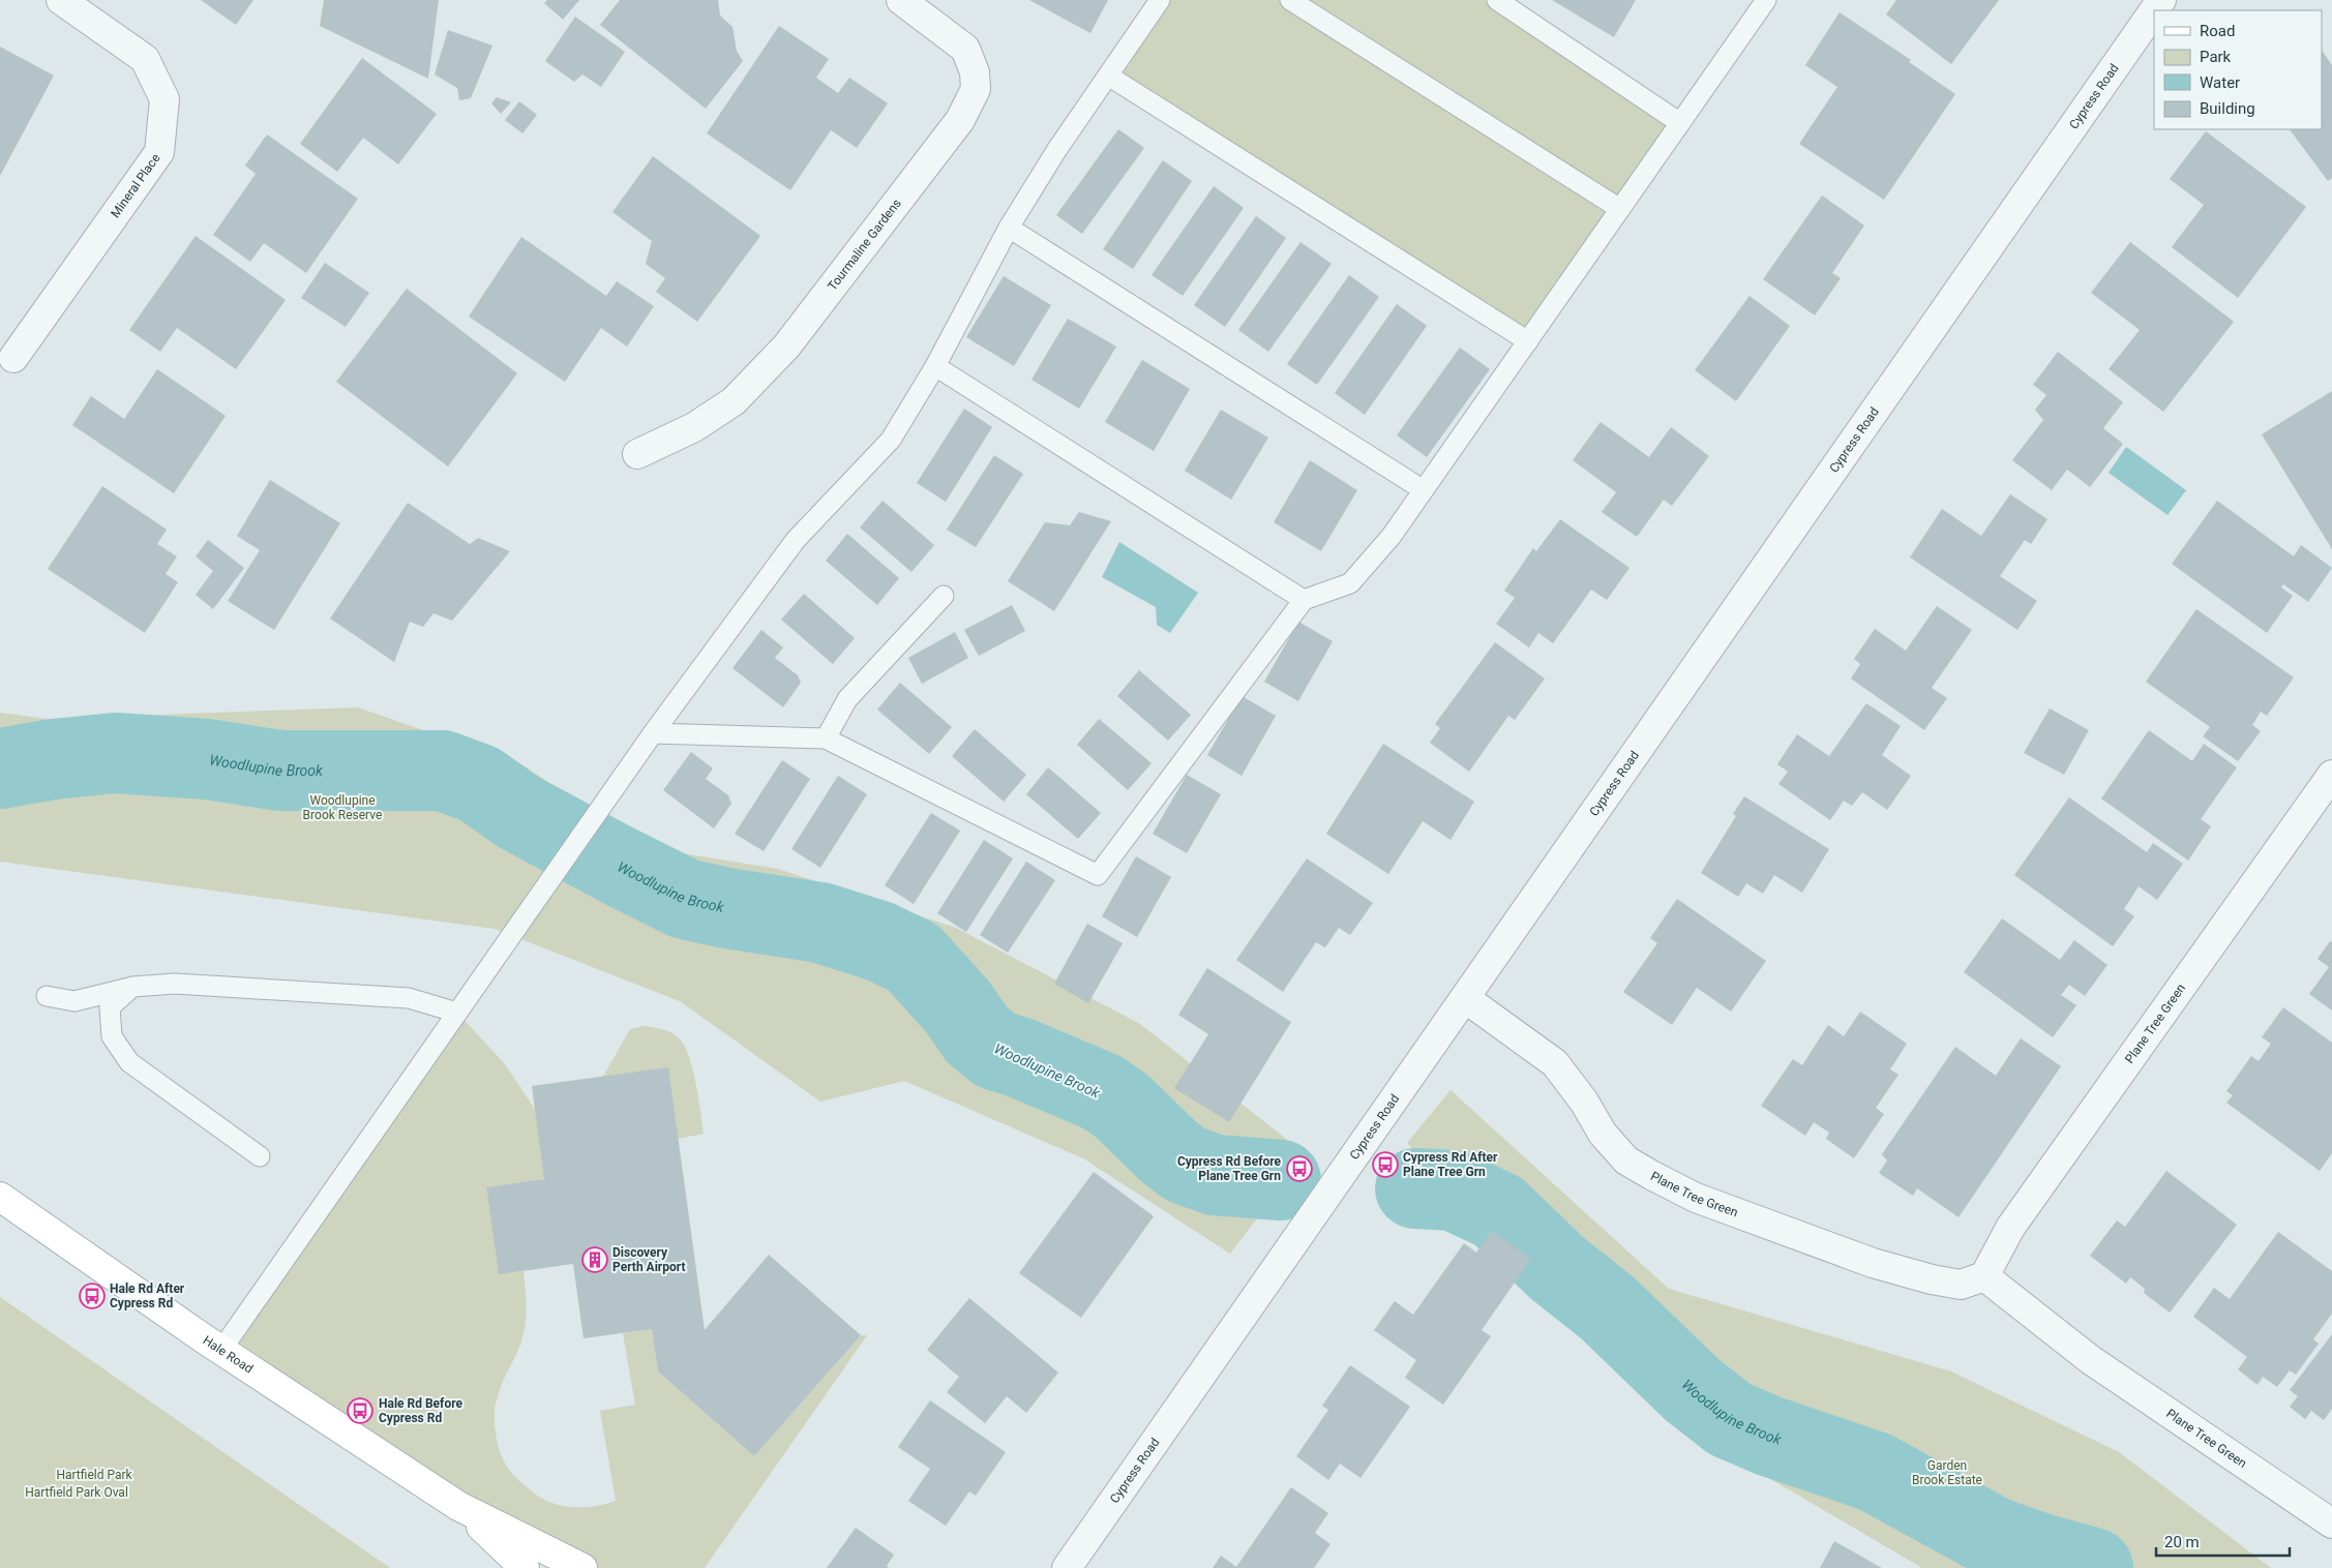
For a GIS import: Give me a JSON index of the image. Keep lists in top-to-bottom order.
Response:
{
  "streets": {
    "main road": ["Hale Road"],
    "street": [
      "Cypress Road",
      "Mineral Place",
      "Tourmaline Gardens",
      "Plane Tree Green"
    ]
  },
  "crossings": [
    ["Cypress Road", "Plane Tree Green"]
  ],
  "water": ["Woodlupine Brook"],
  "parks": [
    "Woodlupine Brook Reserve",
    "Garden Brook Estate",
    "Hartfield Park",
    "Hartfield Park Oval"
  ],
  "places": {
    "bus stop": [
      "Cypress Rd After Plane Tree Grn",
      "Cypress Rd Before Plane Tree Grn",
      "Hale Rd After Cypress Rd",
      "Hale Rd Before Cypress Rd"
    ],
    "building": ["Discovery Perth Airport"]
  },
  "legend": [
    "Road",
    "Park",
    "Water",
    "Building"
  ],
  "scale_bar": "20 m"
}
